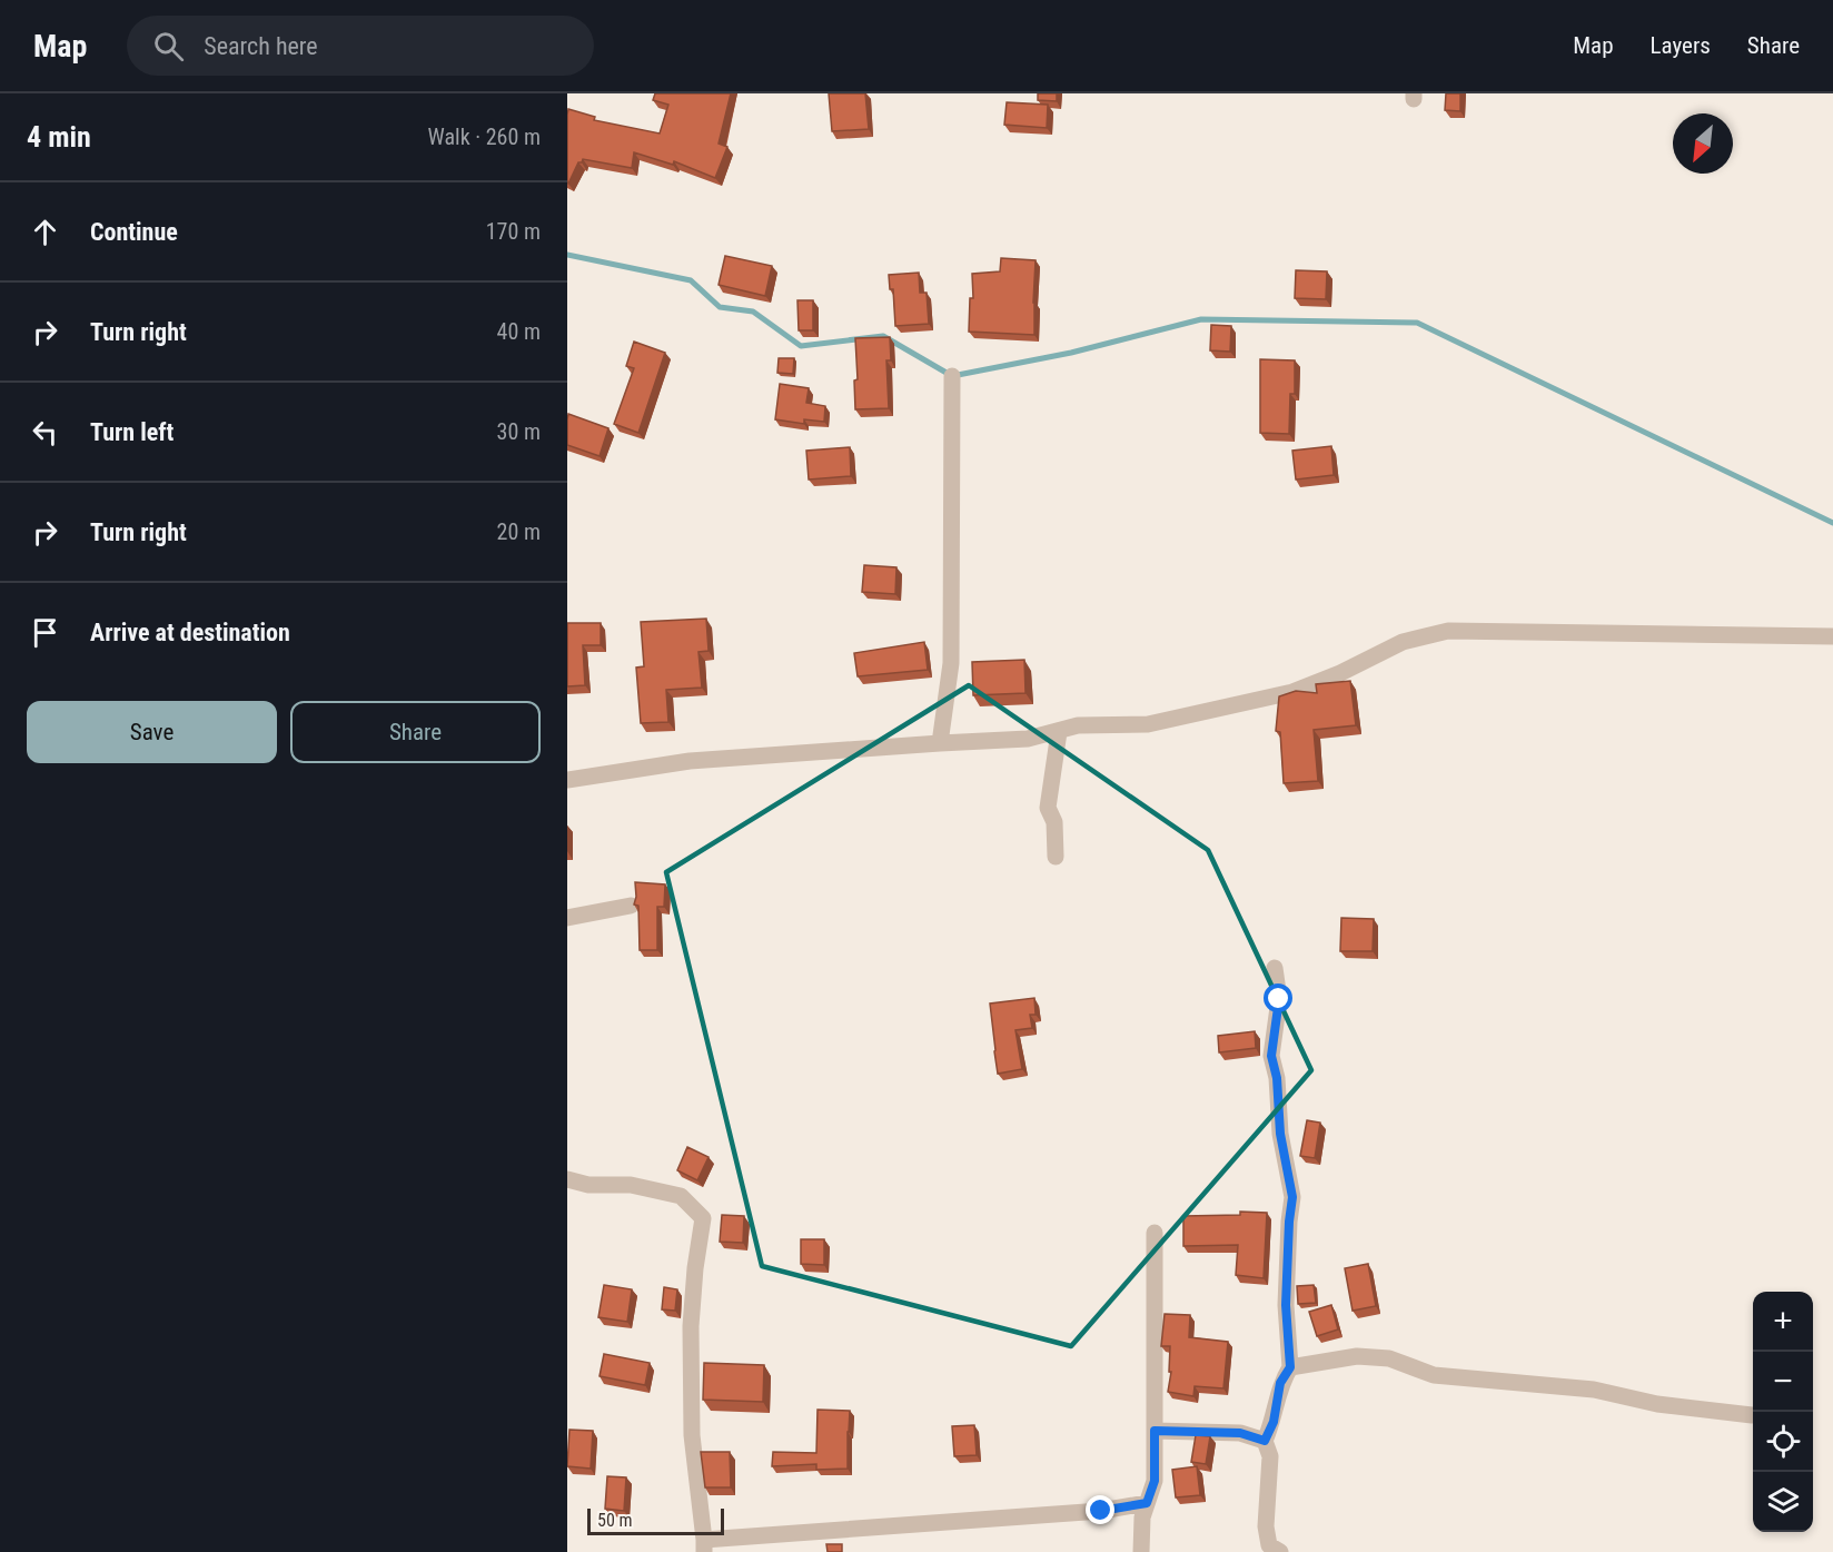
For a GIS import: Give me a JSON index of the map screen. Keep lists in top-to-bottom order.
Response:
{
  "scale_bar": "50 m",
  "north": "bottom left",
  "page": {
    "header": "Map",
    "search": "Search here",
    "nav": ["Map", "Layers", "Share"],
    "heading": ["4 min", "Walk · 260 m"],
    "list": [
      ["Continue", "170 m"],
      ["Turn right", "40 m"],
      ["Turn left", "30 m"],
      ["Turn right", "20 m"],
      "Arrive at destination"
    ],
    "buttons": ["Save", "Share"],
    "map_buttons": ["+", "−"],
    "scale": "50 m"
  }
}
